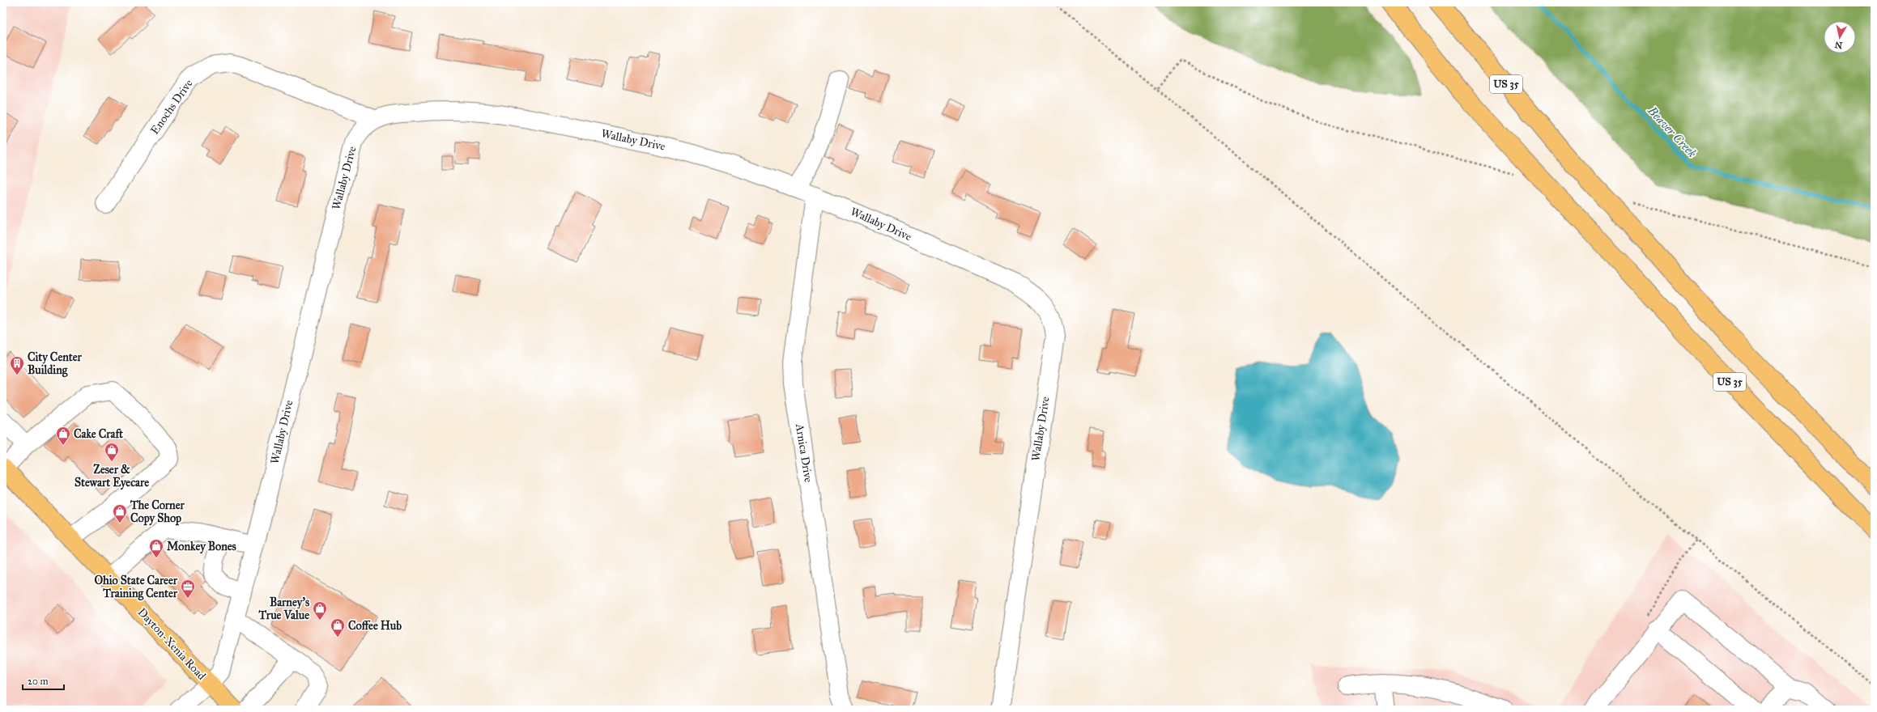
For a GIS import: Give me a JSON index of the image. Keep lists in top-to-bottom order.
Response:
{
  "streets": {
    "main road": ["US 35", "Dayton-Xenia Road"],
    "street": ["Enochs Drive", "Wallaby Drive", "Arnica Drive"]
  },
  "crossings": [
    ["Enochs Drive", "Wallaby Drive"],
    ["Wallaby Drive", "Arnica Drive"],
    ["Wallaby Drive", "Dayton-Xenia Road"]
  ],
  "water": ["Beaver Creek"],
  "places": {
    "building": ["City Center Building"],
    "shop": [
      "Cake Craft",
      "Zeser & Stewart Eyecare",
      "The Corner Copy Shop",
      "Monkey Bones",
      "Barney's True Value",
      "Coffee Hub"
    ],
    "office": ["Ohio State Career Training Center"]
  },
  "scale_bar": "20 m",
  "north": "bottom"
}
